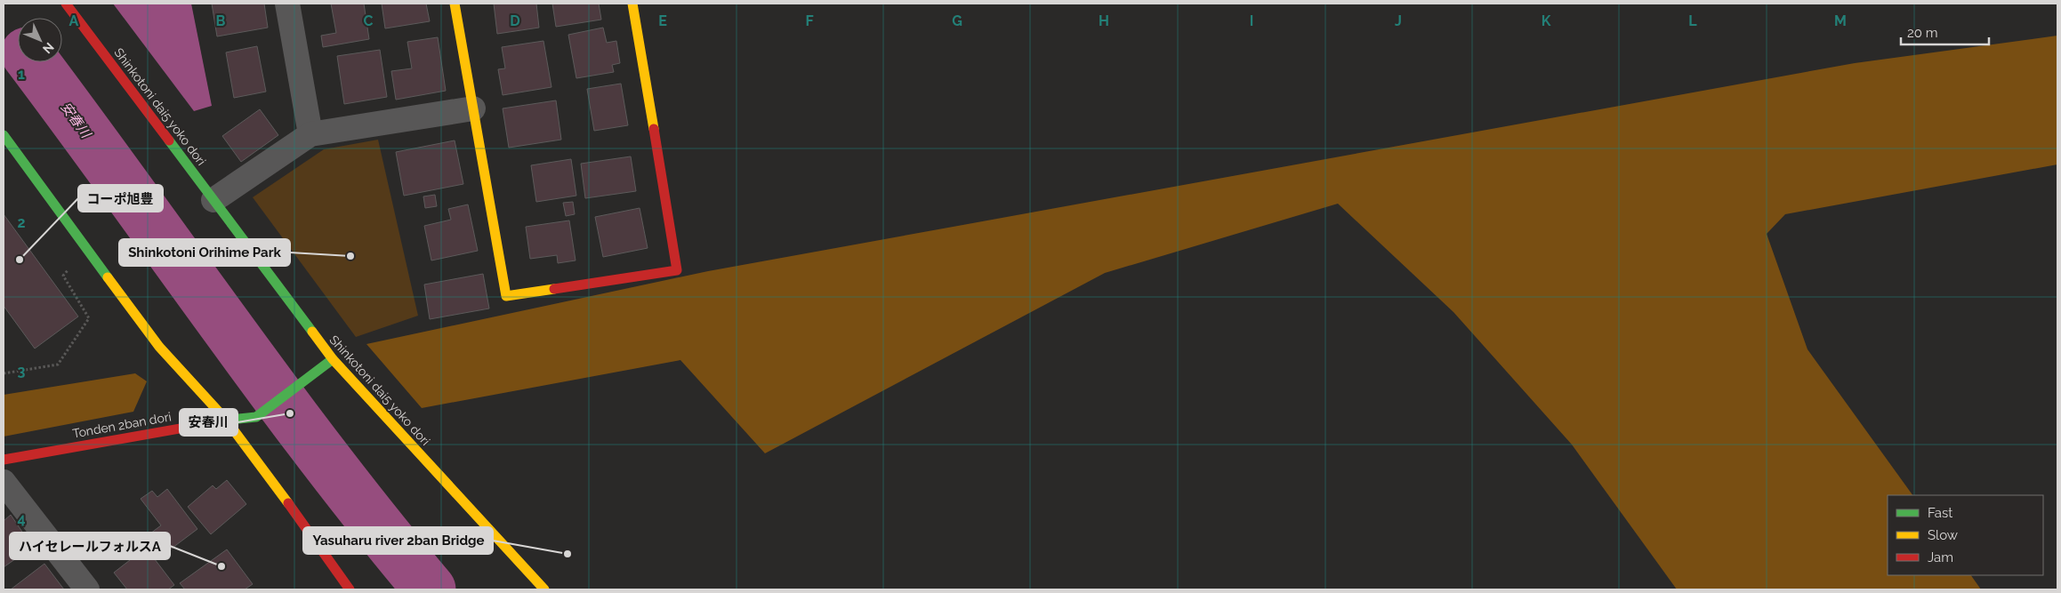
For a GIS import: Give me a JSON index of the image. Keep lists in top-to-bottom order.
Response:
{
  "streets": {
    "street": ["Shinkotoni dai5 yoko dori", "Tonden 2ban dori"]
  },
  "crossings": [
    ["Shinkotoni dai5 yoko dori", "Tonden 2ban dori"]
  ],
  "water": ["安春川"],
  "places": [
    "Shinkotoni Orihime Park",
    "コーポ旭豊",
    "安春川",
    "Yasuharu river 2ban Bridge",
    "ハイセレールフォルスA"
  ],
  "legend": ["Fast", "Slow", "Jam"],
  "scale_bar": "20 m",
  "north": "bottom right",
  "grid": {
    "columns": [
      "A",
      "B",
      "C",
      "D",
      "E",
      "F",
      "G",
      "H",
      "I",
      "J",
      "K",
      "L",
      "M"
    ],
    "rows": [
      "1",
      "2",
      "3",
      "4"
    ]
  }
}
